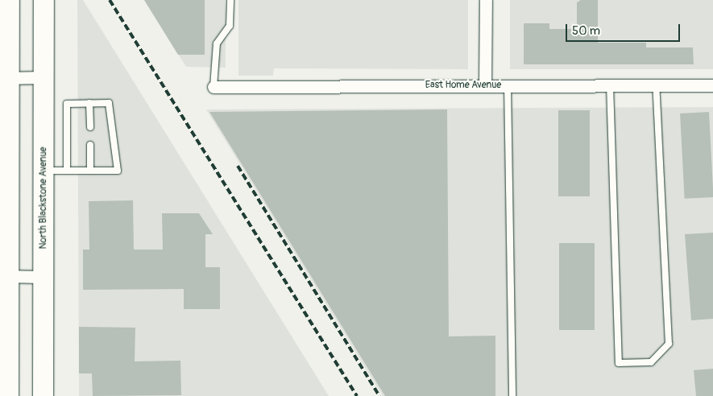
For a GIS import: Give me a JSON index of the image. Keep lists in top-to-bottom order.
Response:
{
  "streets": {
    "main road": ["North Blackstone Avenue"],
    "street": ["East Home Avenue"]
  },
  "scale_bar": "50 m"
}
